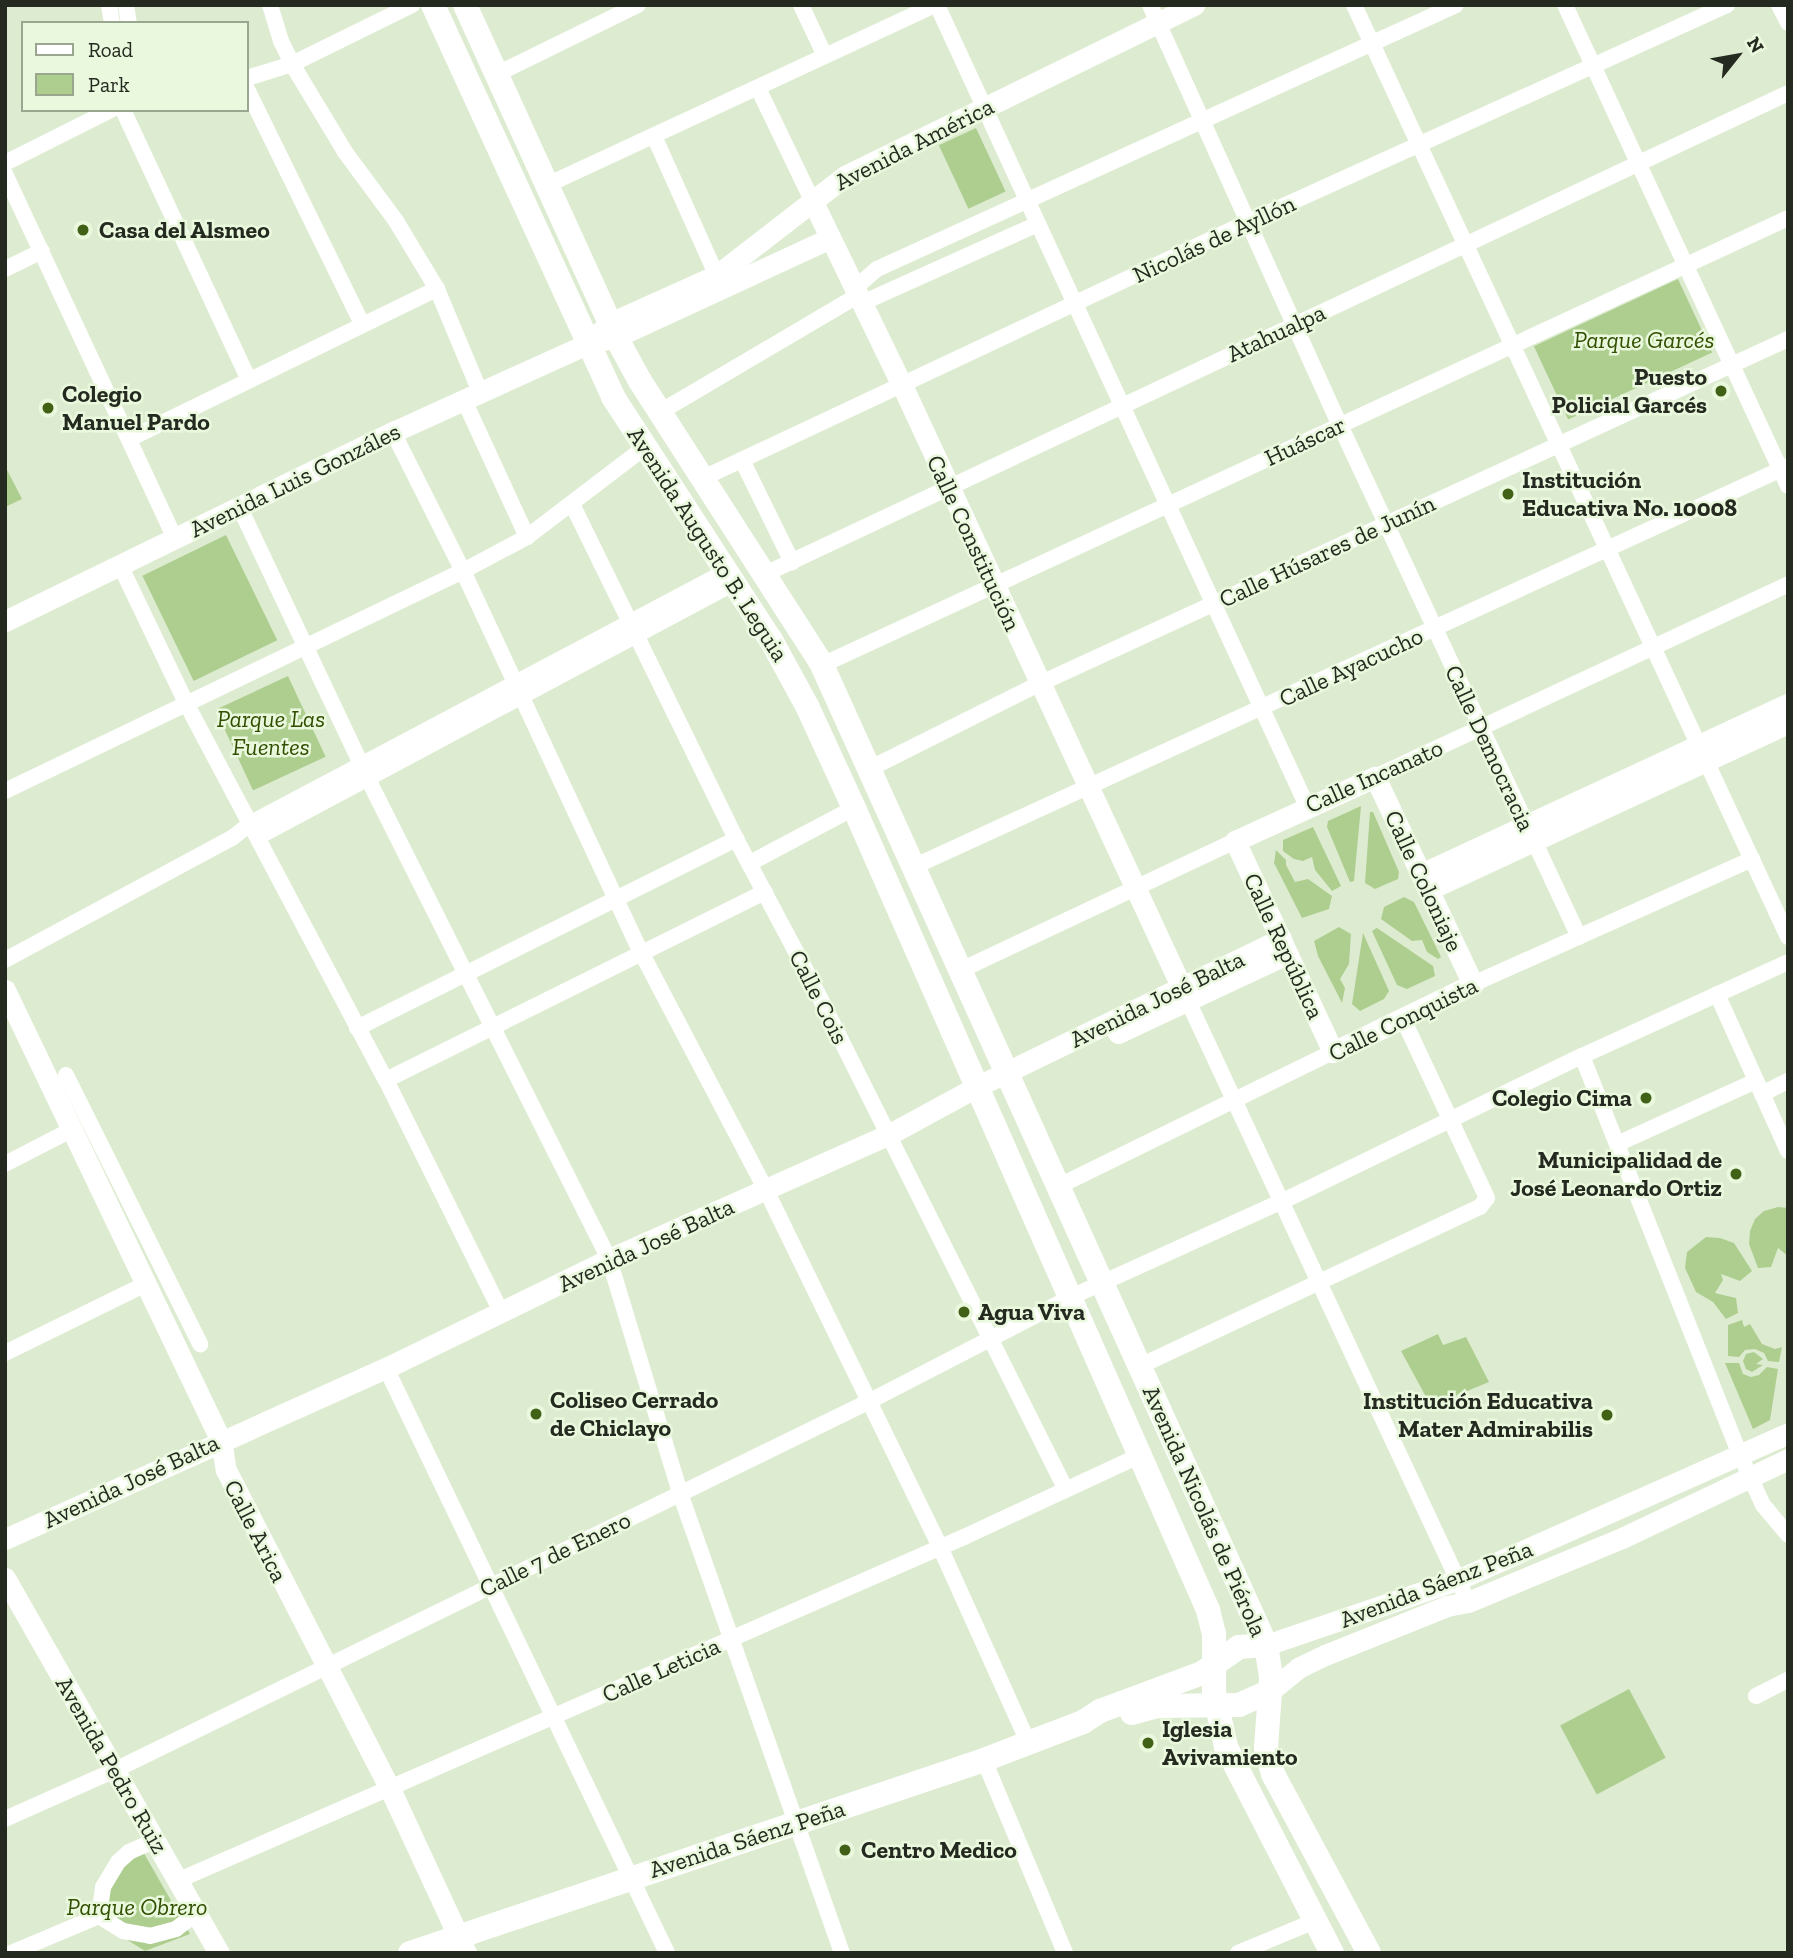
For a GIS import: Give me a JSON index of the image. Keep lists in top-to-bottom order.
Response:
{
  "streets": {
    "main road": ["Avenida Augusto B. Leguia", "Avenida Nicolás de Piérola", "Avenida Sáenz Peña"],
    "street": [
      "Avenida América",
      "Nicolás de Ayllón",
      "Atahualpa",
      "Huáscar",
      "Avenida Luis Gonzáles",
      "Calle Constitución",
      "Calle Húsares de Junín",
      "Calle Ayacucho",
      "Calle Democracia",
      "Calle Incanato",
      "Calle Coloniaje",
      "Calle República",
      "Calle Cois",
      "Avenida José Balta",
      "Calle Conquista",
      "Calle Arica",
      "Calle 7 de Enero",
      "Calle Leticia",
      "Avenida Pedro Ruiz"
    ]
  },
  "crossings": [
    ["Avenida América", "Avenida Luis Gonzáles"],
    ["Avenida América", "Calle Constitución"],
    ["Avenida América", "Avenida Augusto B. Leguia"],
    ["Avenida América", "Calle Democracia"],
    ["Nicolás de Ayllón", "Calle Constitución"],
    ["Nicolás de Ayllón", "Avenida Augusto B. Leguia"],
    ["Nicolás de Ayllón", "Calle Democracia"],
    ["Atahualpa", "Calle Constitución"],
    ["Atahualpa", "Avenida Augusto B. Leguia"],
    ["Atahualpa", "Calle Democracia"],
    ["Huáscar", "Calle Constitución"],
    ["Huáscar", "Avenida Augusto B. Leguia"],
    ["Huáscar", "Calle Democracia"],
    ["Avenida Luis Gonzáles", "Avenida Augusto B. Leguia"],
    ["Calle Constitución", "Calle Húsares de Junín"],
    ["Calle Constitución", "Calle Ayacucho"],
    ["Calle Constitución", "Calle Incanato"],
    ["Calle Constitución", "Avenida José Balta"],
    ["Avenida Augusto B. Leguia", "Calle Húsares de Junín"],
    ["Avenida Augusto B. Leguia", "Calle Ayacucho"],
    ["Avenida Augusto B. Leguia", "Calle Incanato"],
    ["Avenida Augusto B. Leguia", "Avenida José Balta"],
    ["Avenida Augusto B. Leguia", "Avenida Nicolás de Piérola"],
    ["Calle Húsares de Junín", "Calle Democracia"],
    ["Calle Ayacucho", "Calle Democracia"],
    ["Calle Democracia", "Calle Incanato"],
    ["Calle Democracia", "Calle Conquista"],
    ["Calle Incanato", "Calle Coloniaje"],
    ["Calle Incanato", "Calle República"],
    ["Calle Coloniaje", "Calle Conquista"],
    ["Calle República", "Avenida José Balta"],
    ["Calle República", "Calle Conquista"],
    ["Calle Cois", "Avenida José Balta"],
    ["Calle Cois", "Calle 7 de Enero"],
    ["Calle Cois", "Calle Leticia"],
    ["Avenida José Balta", "Avenida Nicolás de Piérola"],
    ["Avenida José Balta", "Calle Arica"],
    ["Calle Conquista", "Avenida Nicolás de Piérola"],
    ["Avenida Nicolás de Piérola", "Calle 7 de Enero"],
    ["Avenida Nicolás de Piérola", "Avenida Sáenz Peña"],
    ["Avenida Nicolás de Piérola", "Calle Leticia"],
    ["Calle Arica", "Calle 7 de Enero"],
    ["Calle Arica", "Avenida Sáenz Peña"],
    ["Calle Arica", "Calle Leticia"],
    ["Calle 7 de Enero", "Avenida Pedro Ruiz"],
    ["Calle Leticia", "Avenida Pedro Ruiz"]
  ],
  "parks": ["Parque Garcés", "Parque Las Fuentes", "Parque Obrero"],
  "places": [
    "Casa del Alsmeo",
    "Puesto Policial Garcés",
    "Colegio Manuel Pardo",
    "Institución Educativa No. 10008",
    "Colegio Cima",
    "Municipalidad de José Leonardo Ortiz",
    "Agua Viva",
    "Coliseo Cerrado de Chiclayo",
    "Institución Educativa Mater Admirabilis",
    "Iglesia Avivamiento",
    "Centro Medico"
  ],
  "legend": ["Road", "Park"],
  "north": "top right"
}
